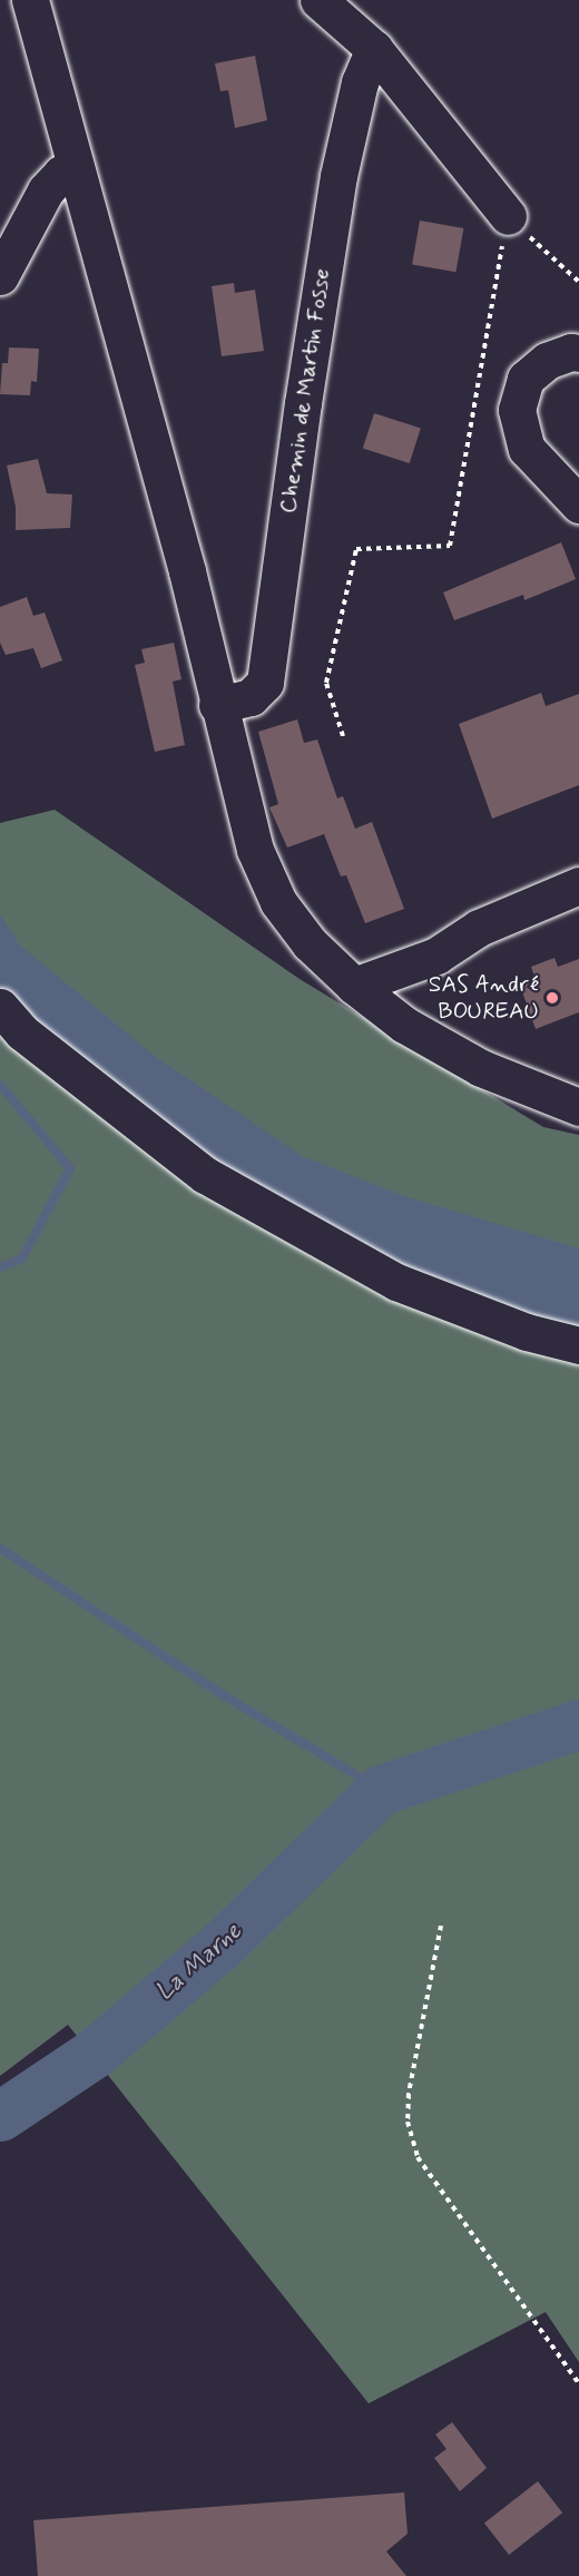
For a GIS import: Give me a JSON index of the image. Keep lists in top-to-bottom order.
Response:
{
  "streets": {
    "street": ["Chemin de Martin Fosse"]
  },
  "water": ["La Marne"],
  "places": ["SAS André BOUREAU"]
}
